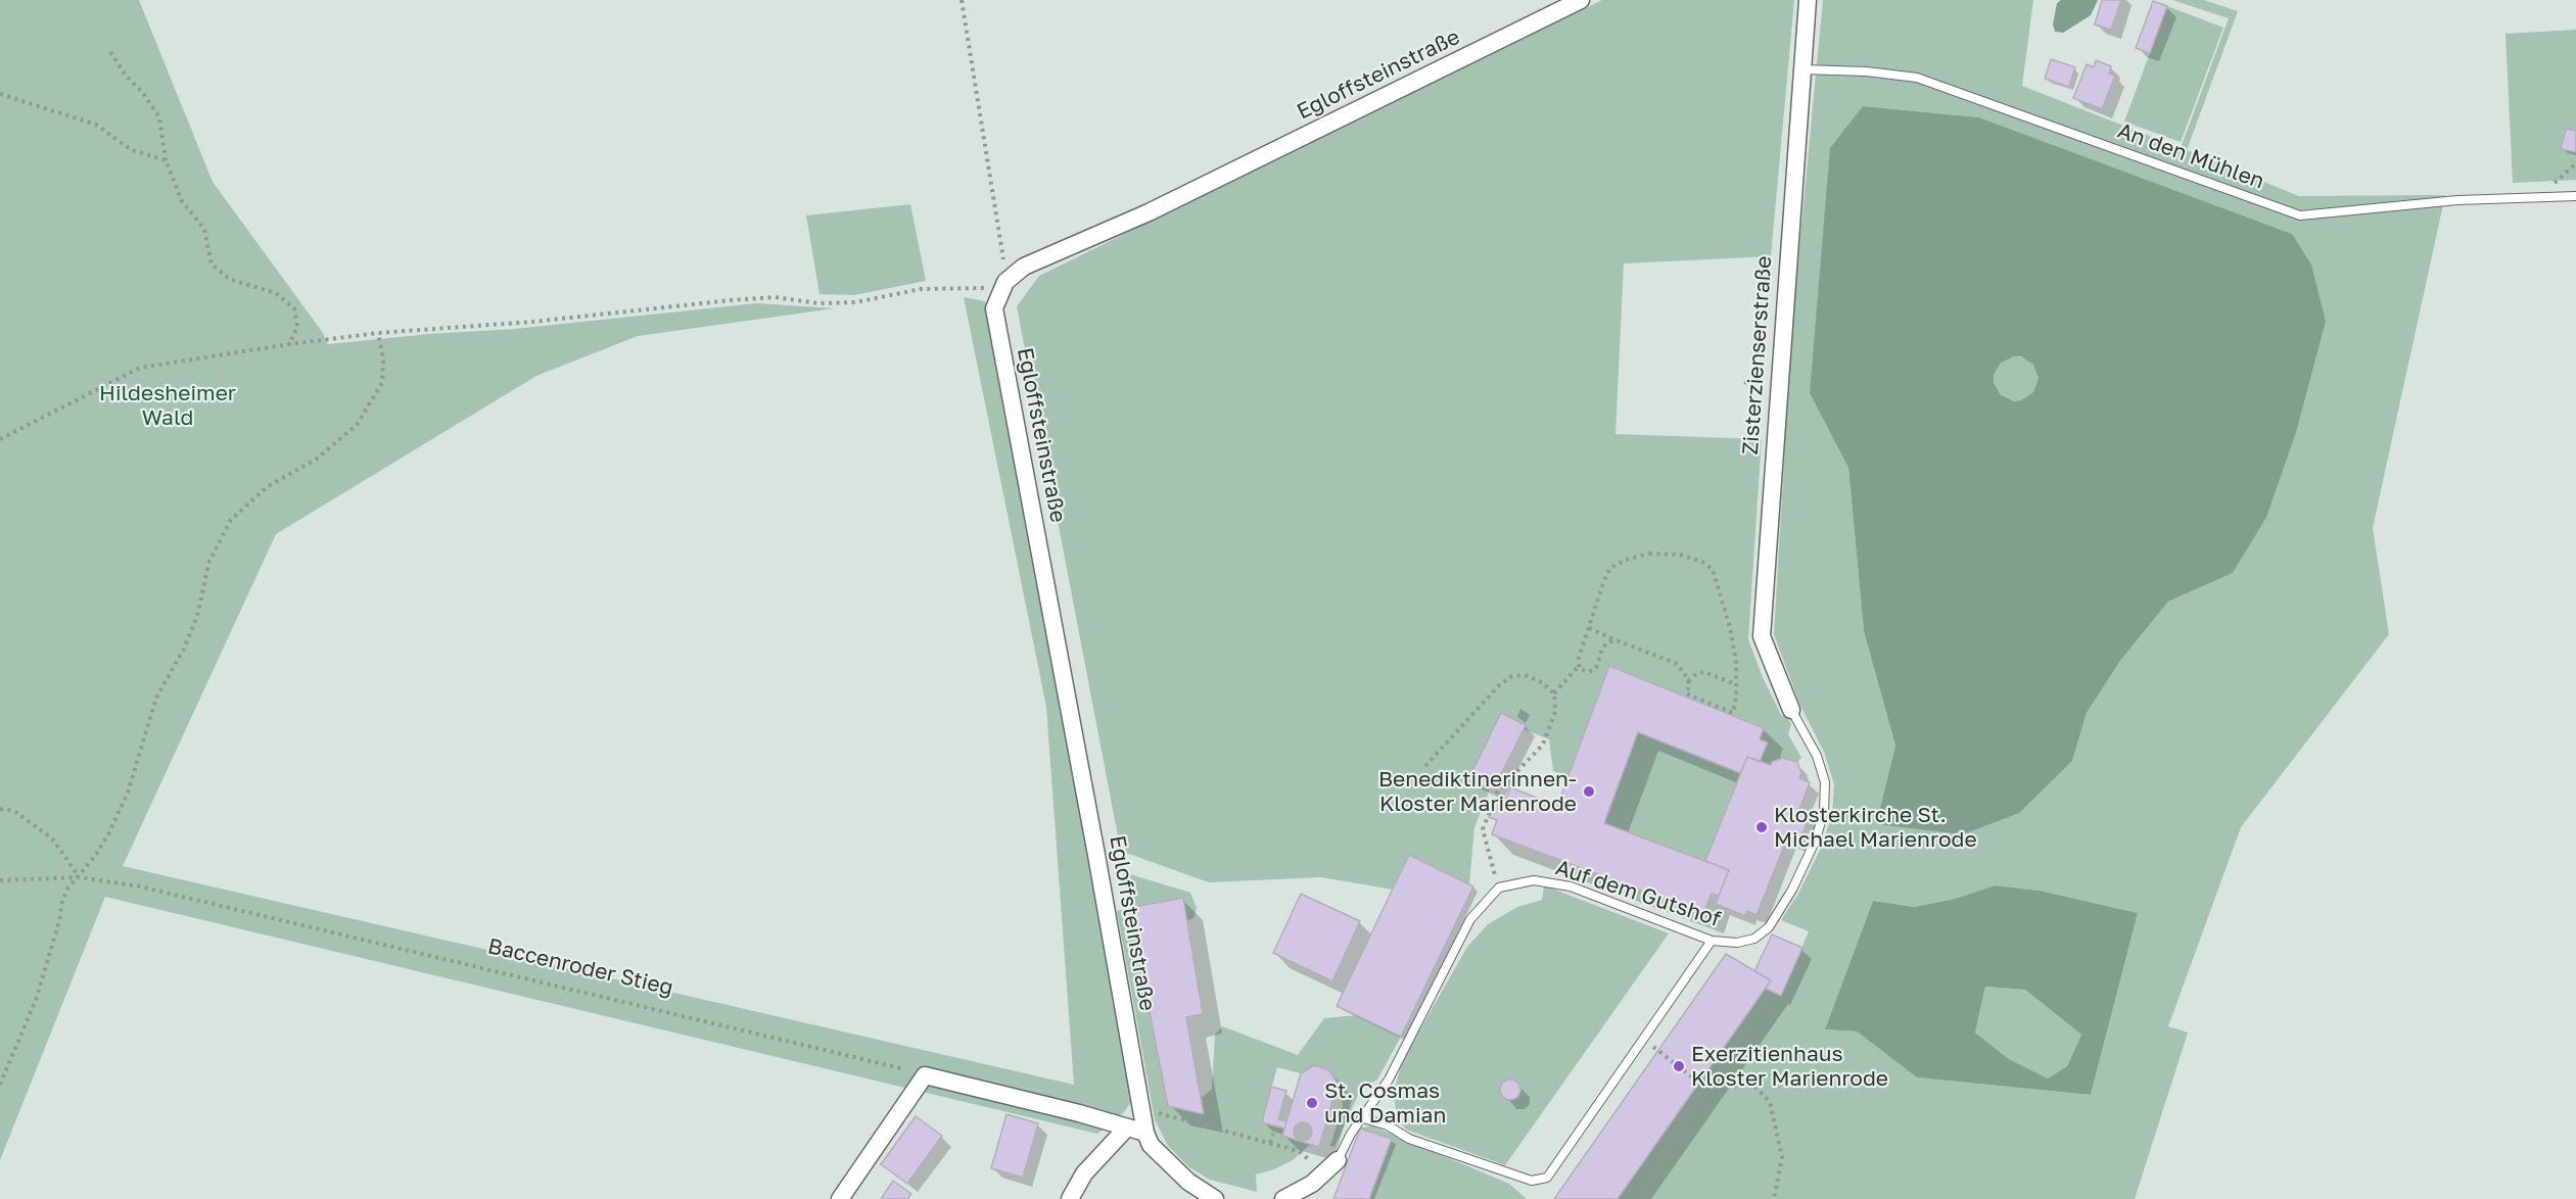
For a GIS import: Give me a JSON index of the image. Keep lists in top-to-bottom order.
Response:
{
  "streets": {
    "street": ["Egloffsteinstraße", "Zisterzienserstraße"],
    "lane": ["An den Mühlen", "Auf dem Gutshof"],
    "path": ["Baccenroder Stieg"]
  },
  "crossings": [
    ["An den Mühlen", "Zisterzienserstraße"],
    ["Zisterzienserstraße", "Auf dem Gutshof"]
  ],
  "parks": ["Hildesheimer Wald"],
  "places": [
    "Benediktinerinnen- Kloster Marienrode",
    "Klosterkirche St. Michael Marienrode",
    "Exerzitienhaus Kloster Marienrode",
    "St. Cosmas und Damian"
  ]
}
